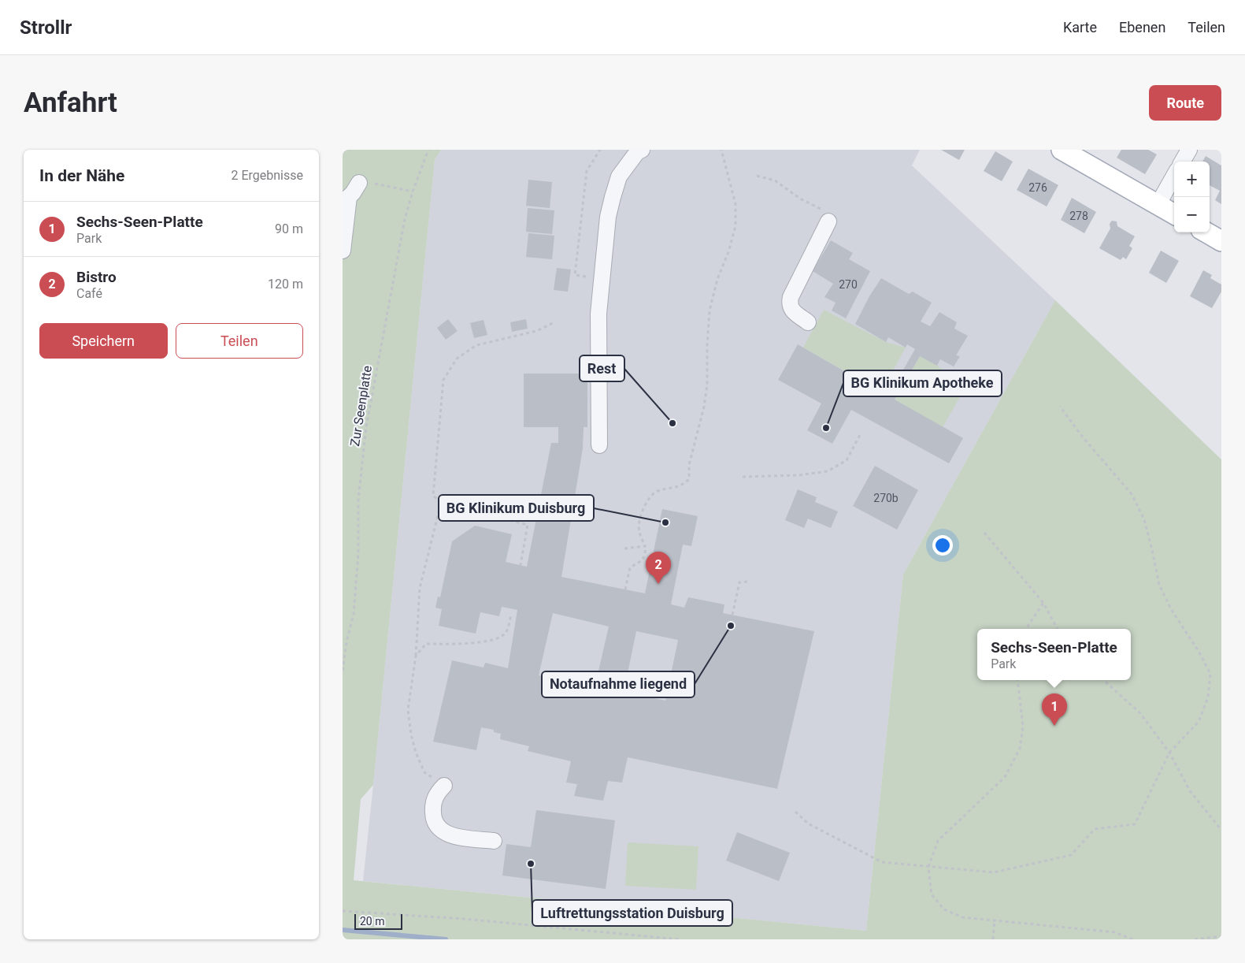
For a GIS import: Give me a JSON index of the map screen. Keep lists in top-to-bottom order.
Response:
{
  "streets": {
    "path": ["Zur Seenplatte"]
  },
  "places": [
    "Rest",
    "BG Klinikum Apotheke",
    "BG Klinikum Duisburg",
    "Notaufnahme liegend",
    "Luftrettungsstation Duisburg"
  ],
  "house_numbers": [
    "276",
    "278",
    "270",
    "270b"
  ],
  "scale_bar": "20 m",
  "page": {
    "header": "Strollr",
    "nav": ["Karte", "Ebenen", "Teilen"],
    "buttons": [
      "Route",
      ["Speichern", "Teilen"]
    ],
    "title": "Anfahrt",
    "heading": ["In der Nähe", "2 Ergebnisse"],
    "map_buttons": ["+", "−"],
    "list": [
      {
        "mark": "1",
        "name": "Sechs-Seen-Platte",
        "note": "Park",
        "value": "90 m"
      },
      {
        "mark": "2",
        "name": "Bistro",
        "note": "Café",
        "value": "120 m"
      }
    ],
    "pins": ["2", "1"],
    "popup": ["Sechs-Seen-Platte", "Park"],
    "scale": "20 m"
  }
}
